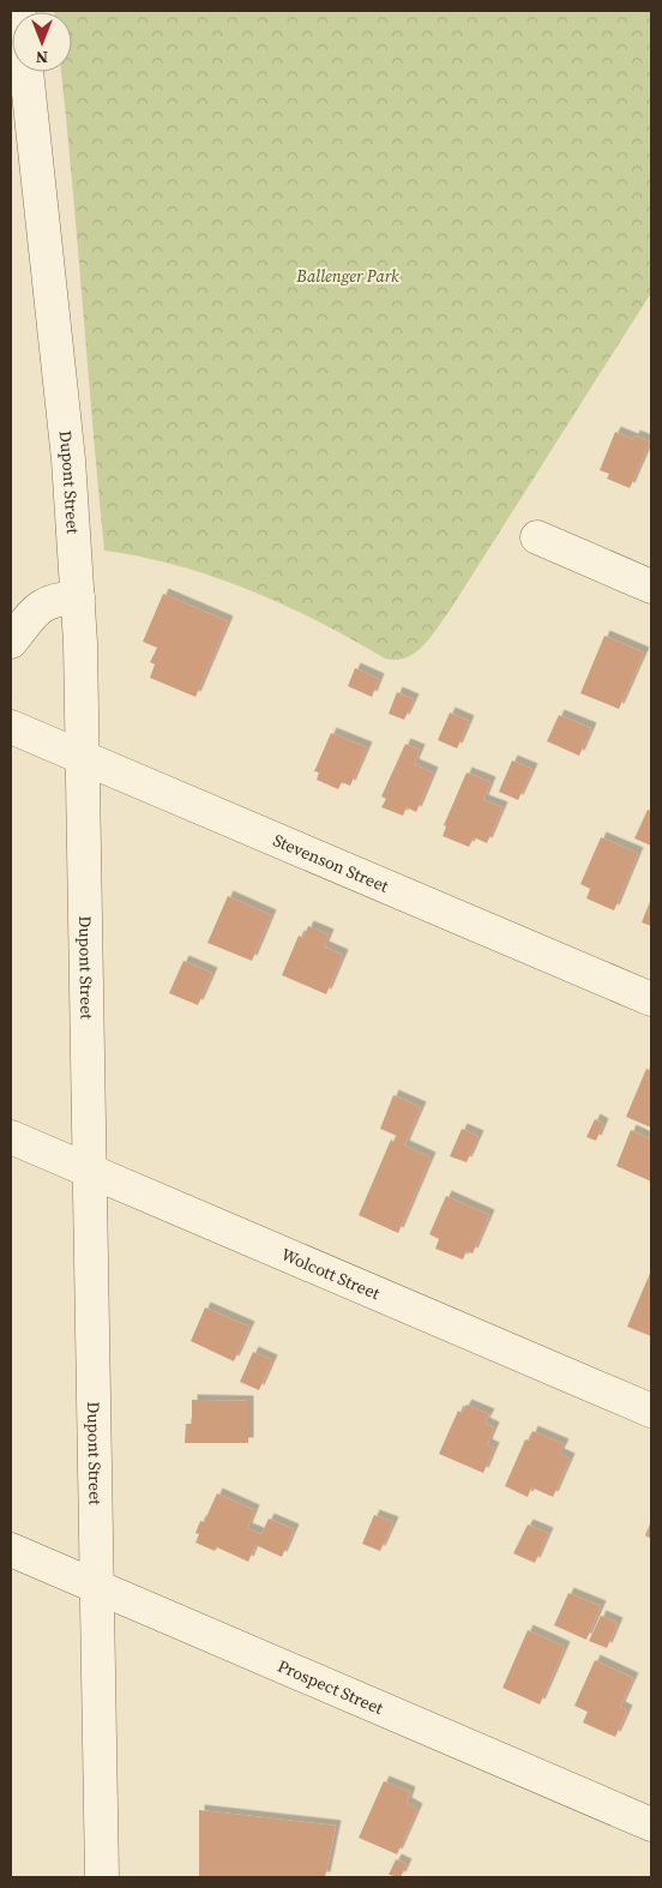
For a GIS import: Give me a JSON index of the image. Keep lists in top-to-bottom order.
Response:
{
  "streets": {
    "street": [
      "Dupont Street",
      "Stevenson Street",
      "Wolcott Street",
      "Prospect Street"
    ]
  },
  "crossings": [
    ["Dupont Street", "Stevenson Street"],
    ["Dupont Street", "Wolcott Street"],
    ["Dupont Street", "Prospect Street"]
  ],
  "parks": ["Ballenger Park"],
  "north": "bottom"
}
